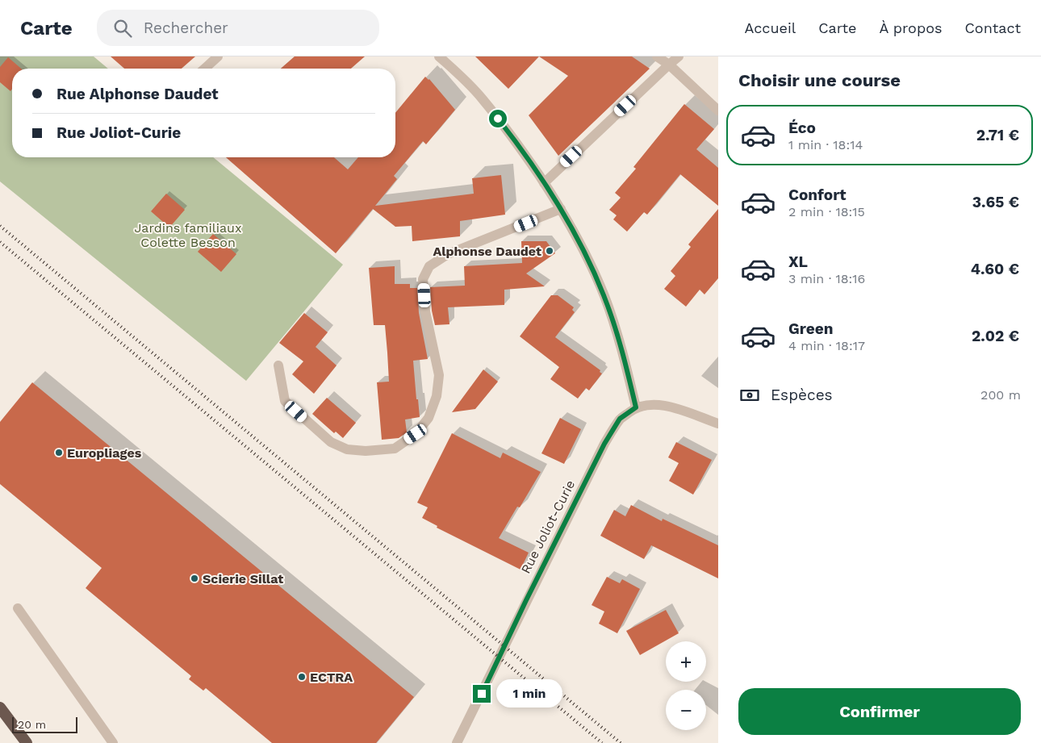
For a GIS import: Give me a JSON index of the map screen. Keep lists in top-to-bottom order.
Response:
{
  "streets": {
    "street": ["Rue Joliot-Curie"]
  },
  "parks": ["Jardins familiaux Colette Besson"],
  "places": [
    "Alphonse Daudet",
    "Europliages",
    "Scierie Sillat",
    "ECTRA"
  ],
  "scale_bar": "20 m",
  "page": {
    "header": "Carte",
    "search": "Rechercher",
    "nav": [
      "Accueil",
      "Carte",
      "À propos",
      "Contact"
    ],
    "heading": "Choisir une course",
    "banner": ["Rue Alphonse Daudet", "Rue Joliot-Curie"],
    "list": [
      {
        "name": "Éco",
        "note": "1 min · 18:14",
        "value": "2.71 €"
      },
      {
        "name": "Confort",
        "note": "2 min · 18:15",
        "value": "3.65 €"
      },
      {
        "name": "XL",
        "note": "3 min · 18:16",
        "value": "4.60 €"
      },
      {
        "name": "Green",
        "note": "4 min · 18:17",
        "value": "2.02 €"
      }
    ],
    "pay": ["Espèces", "200 m"],
    "map_buttons": ["+", "−"],
    "bubble": "1 min",
    "buttons": "Confirmer",
    "scale": "20 m"
  }
}
